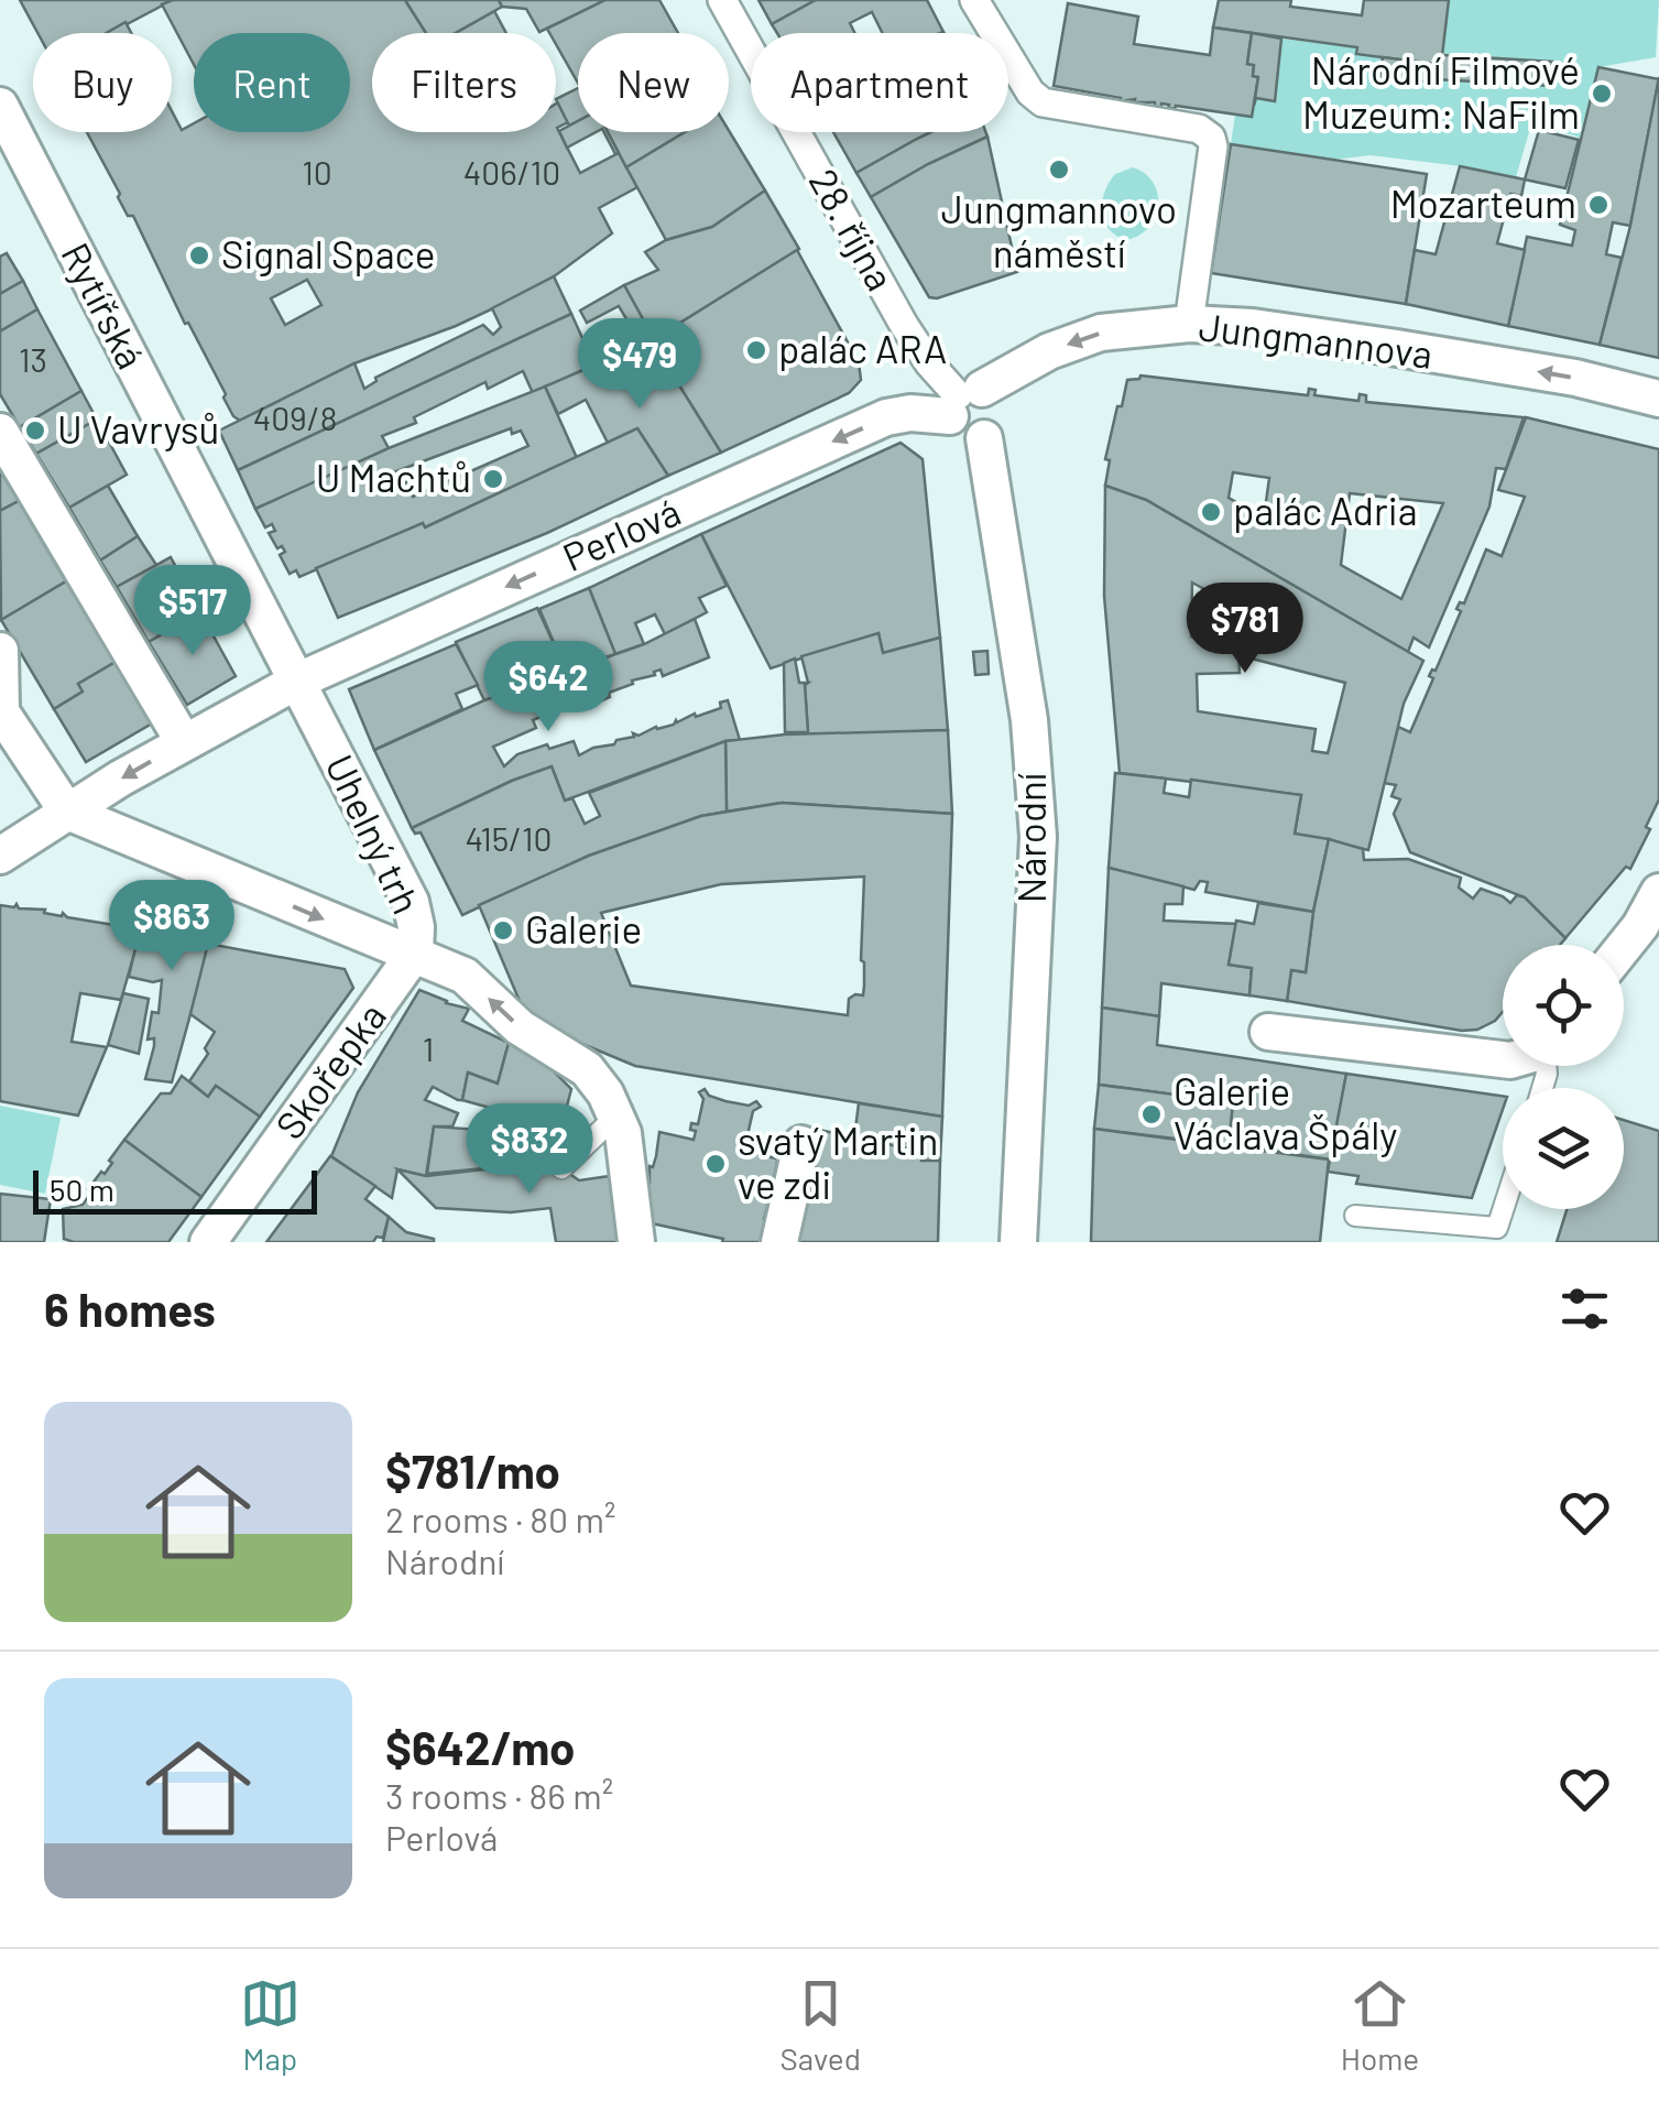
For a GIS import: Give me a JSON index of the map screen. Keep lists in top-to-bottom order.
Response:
{
  "streets": {
    "street": [
      "28. října",
      "Rytířská",
      "Jungmannova",
      "Perlová",
      "Uhelný trh",
      "Národní",
      "Skořepka"
    ]
  },
  "crossings": [
    ["28. října", "Jungmannova"],
    ["28. října", "Perlová"],
    ["28. října", "Národní"],
    ["Rytířská", "Perlová"],
    ["Rytířská", "Uhelný trh"],
    ["Jungmannova", "Perlová"],
    ["Jungmannova", "Národní"],
    ["Perlová", "Uhelný trh"],
    ["Perlová", "Národní"],
    ["Uhelný trh", "Skořepka"]
  ],
  "one_way": ["Jungmannova", "Perlová", "Uhelný trh"],
  "places": [
    "Národní Filmové Muzeum: NaFilm",
    "Jungmannovo náměstí",
    "Mozarteum",
    "Signal Space",
    "palác ARA",
    "U Vavrysů",
    "U Machtů",
    "palác Adria",
    "Galerie",
    "Galerie Václava Špály",
    "svatý Martin ve zdi"
  ],
  "house_numbers": [
    "10",
    "406/10",
    "13",
    "409/8",
    "415/10",
    "1"
  ],
  "scale_bar": "50 m",
  "page": {
    "chip": [
      "Buy",
      "Rent",
      "Filters",
      "New",
      "Apartment"
    ],
    "price": [
      "$479",
      "$517",
      "$781",
      "$642",
      "$863",
      "$832"
    ],
    "scale": "50 m",
    "heading": "6 homes",
    "list": [
      {
        "name": "$781/mo",
        "note": "2 rooms · 80 m² · Národní"
      },
      {
        "name": "$642/mo",
        "note": "3 rooms · 86 m² · Perlová"
      }
    ],
    "tabs": ["Map", "Saved", "Home"]
  }
}
